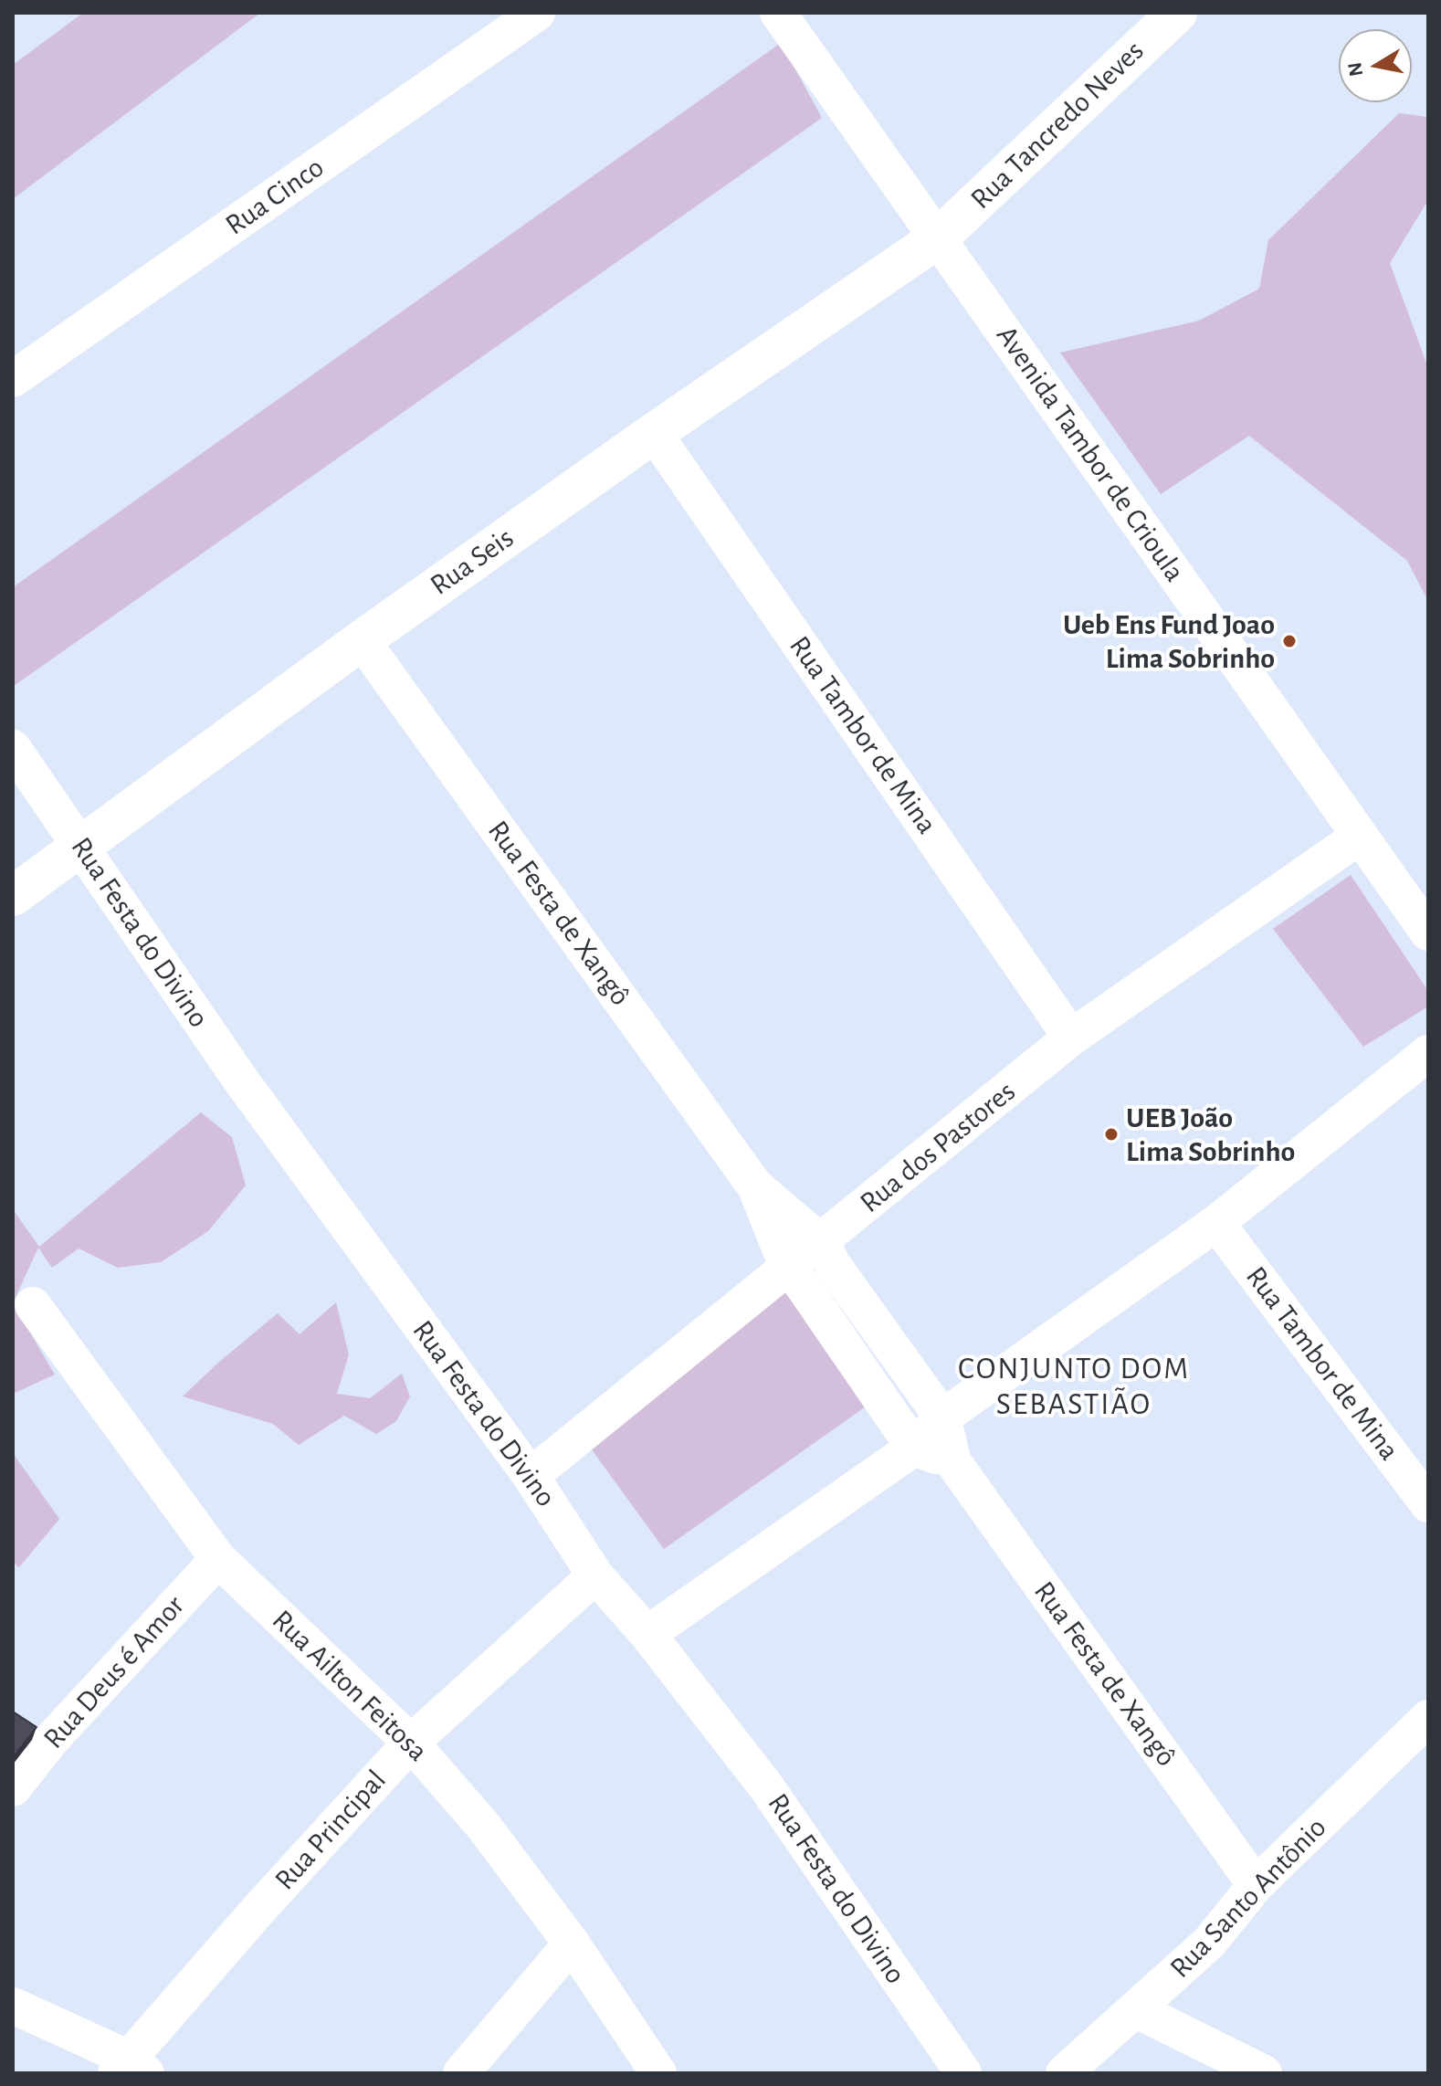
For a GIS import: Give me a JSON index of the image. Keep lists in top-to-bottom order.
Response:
{
  "streets": {
    "street": [
      "Rua Tancredo Neves",
      "Rua Cinco",
      "Avenida Tambor de Crioula",
      "Rua Seis",
      "Rua Tambor de Mina",
      "Rua Festa de Xangô",
      "Rua Festa do Divino",
      "Rua dos Pastores",
      "Rua Deus é Amor",
      "Rua Ailton Feitosa",
      "Rua Principal",
      "Rua Santo Antônio"
    ]
  },
  "crossings": [
    ["Rua Tancredo Neves", "Avenida Tambor de Crioula"],
    ["Rua Tancredo Neves", "Rua Seis"],
    ["Avenida Tambor de Crioula", "Rua Seis"],
    ["Avenida Tambor de Crioula", "Rua dos Pastores"],
    ["Rua Seis", "Rua Tambor de Mina"],
    ["Rua Seis", "Rua Festa de Xangô"],
    ["Rua Seis", "Rua Festa do Divino"],
    ["Rua Tambor de Mina", "Rua dos Pastores"],
    ["Rua Festa de Xangô", "Rua dos Pastores"],
    ["Rua Festa de Xangô", "Rua Santo Antônio"],
    ["Rua Festa do Divino", "Rua dos Pastores"],
    ["Rua Festa do Divino", "Rua Principal"],
    ["Rua Deus é Amor", "Rua Ailton Feitosa"],
    ["Rua Ailton Feitosa", "Rua Principal"]
  ],
  "districts": ["CONJUNTO DOM SEBASTIÃO"],
  "places": ["Ueb Ens Fund Joao Lima Sobrinho", "UEB João Lima Sobrinho"],
  "north": "left"
}
